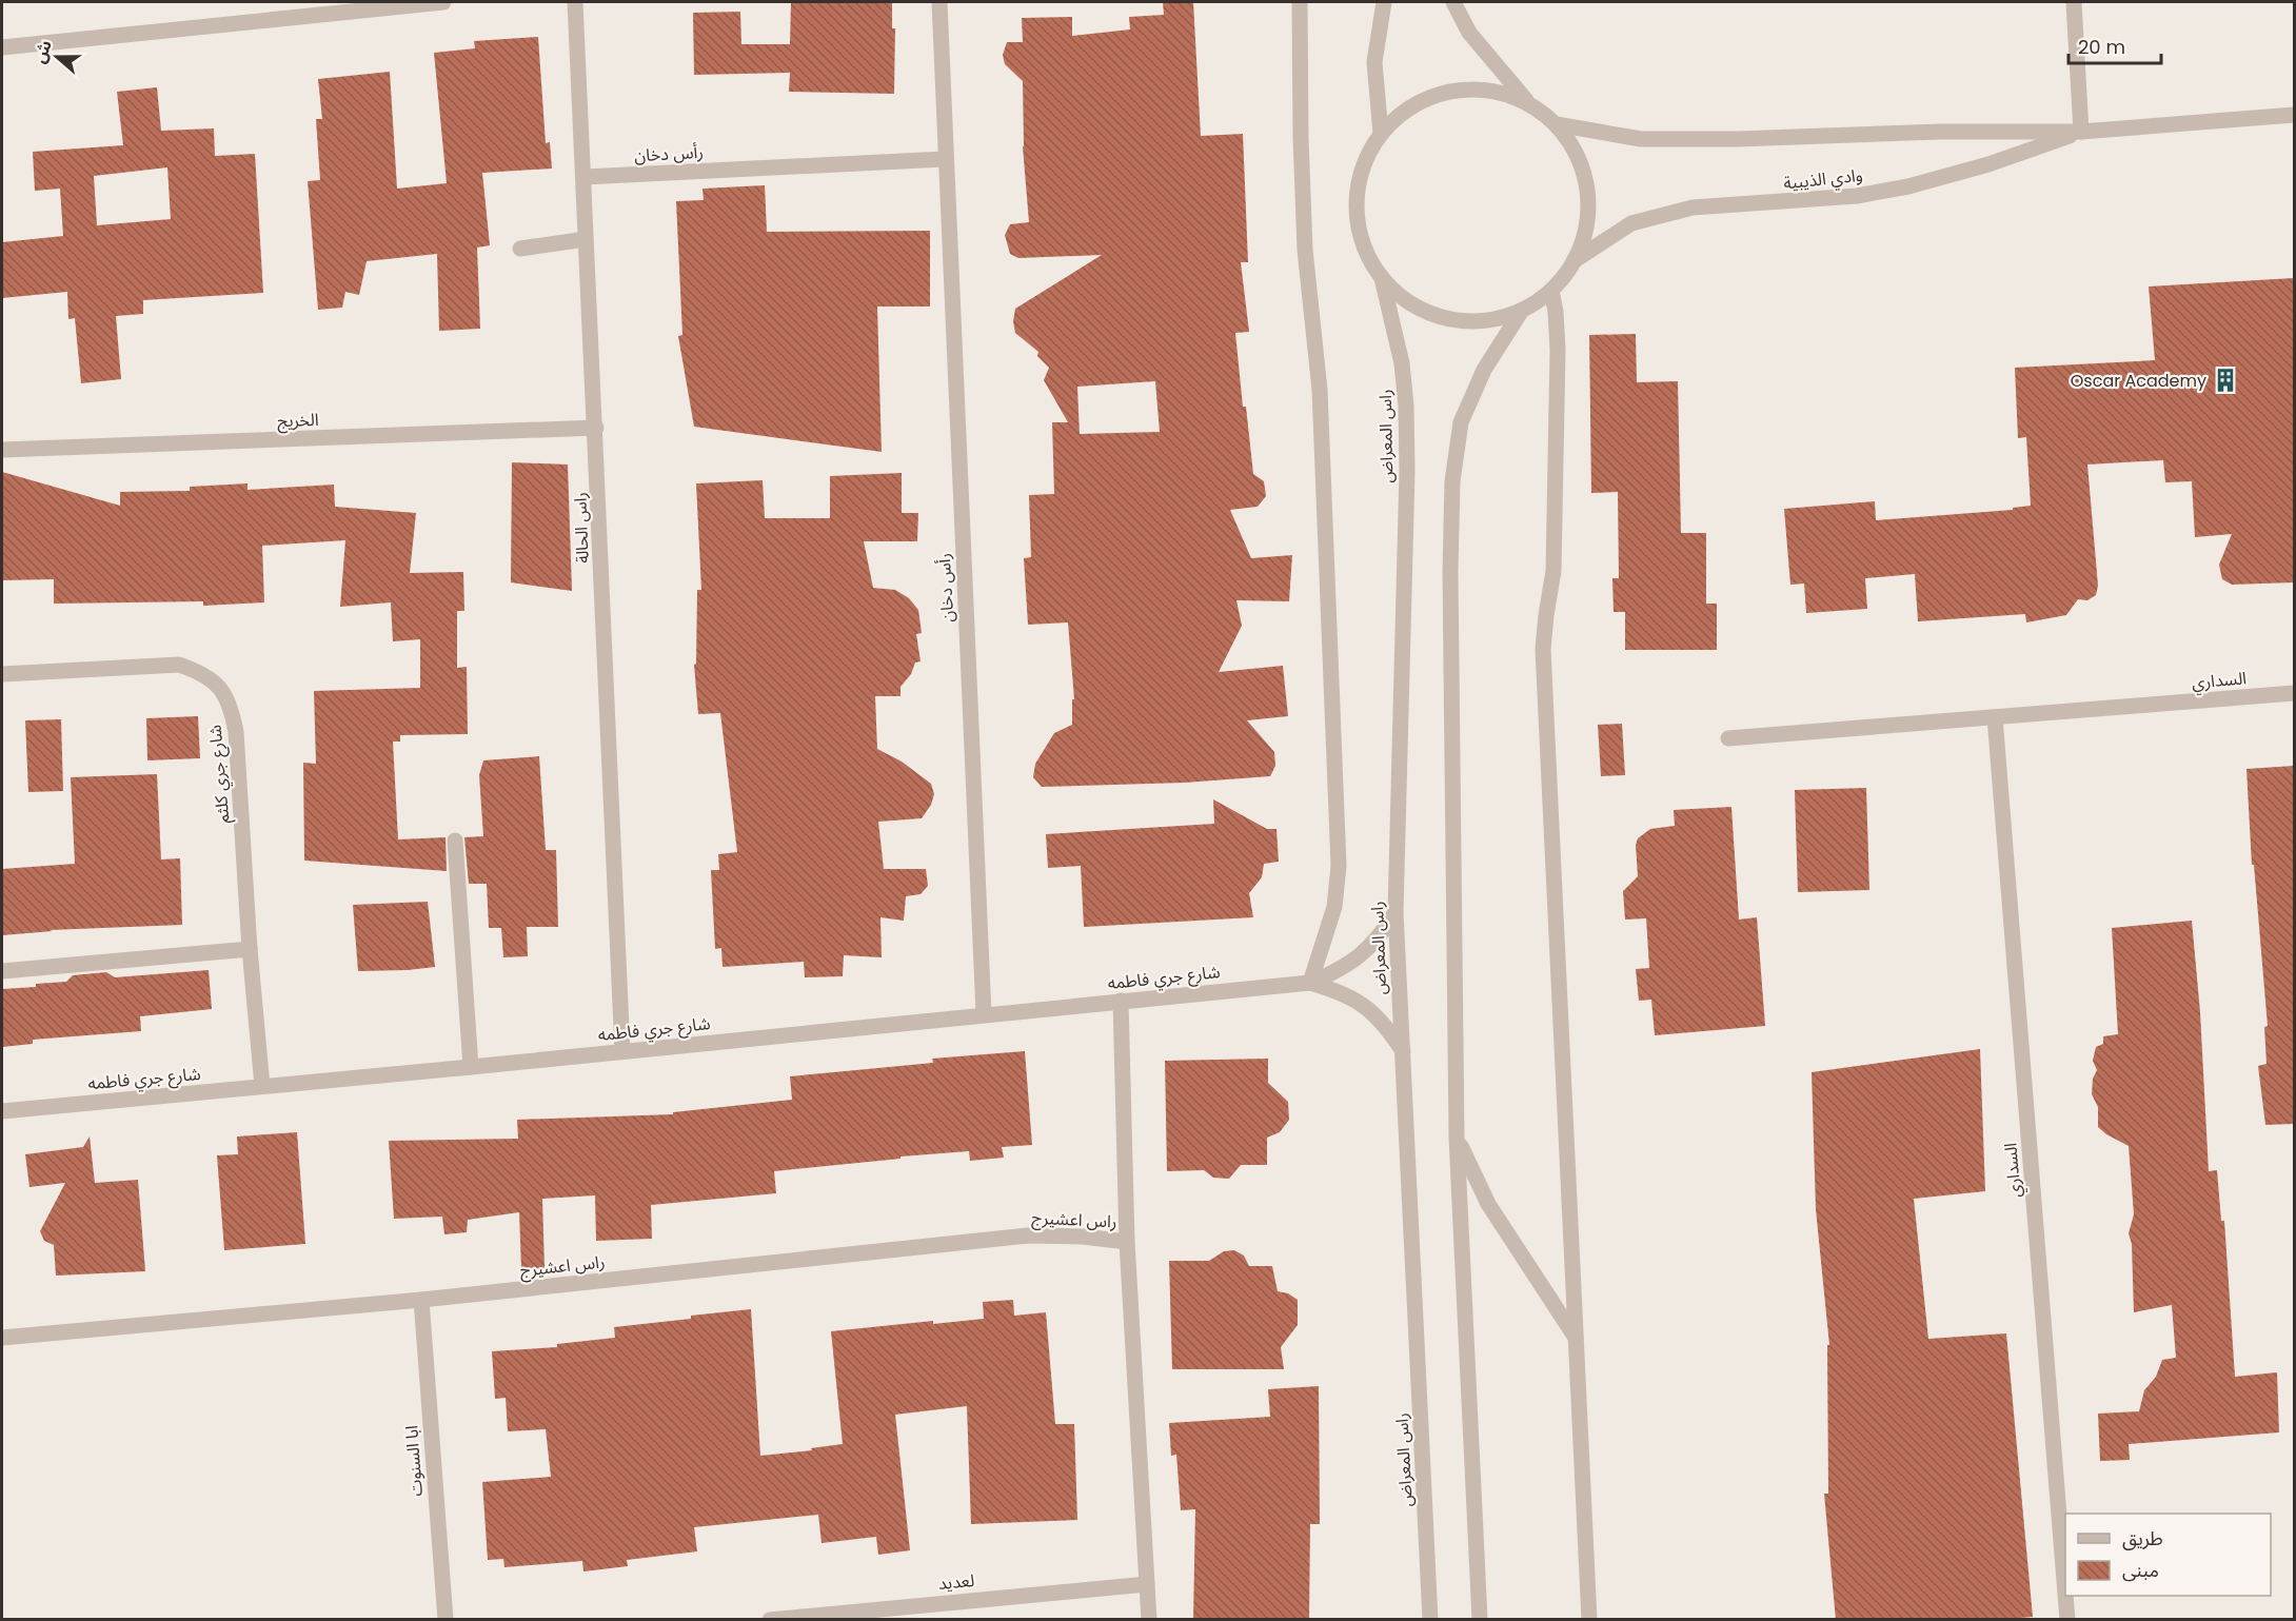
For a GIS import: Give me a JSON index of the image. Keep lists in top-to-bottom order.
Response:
{
  "streets": {
    "street": [
      "رأس دخان",
      "وادي الذيبية",
      "الخريج",
      "راس المعراض",
      "راس الحالة",
      "السداري",
      "شارع جري كلثم",
      "شارع جري فاطمه",
      "راس اعشيرج",
      "ابا السنوت",
      "لعديد"
    ]
  },
  "crossings": [
    ["رأس دخان", "راس الحالة"],
    ["رأس دخان", "شارع جري فاطمه"],
    ["الخريج", "راس الحالة"],
    ["راس المعراض", "شارع جري فاطمه"],
    ["راس الحالة", "شارع جري فاطمه"],
    ["شارع جري كلثم", "شارع جري فاطمه"],
    ["شارع جري فاطمه", "راس اعشيرج"],
    ["راس اعشيرج", "ابا السنوت"],
    ["راس اعشيرج", "لعديد"]
  ],
  "places": {
    "building": ["Oscar Academy"]
  },
  "legend": ["طريق", "مبنى"],
  "scale_bar": "20 m",
  "north": "left"
}
